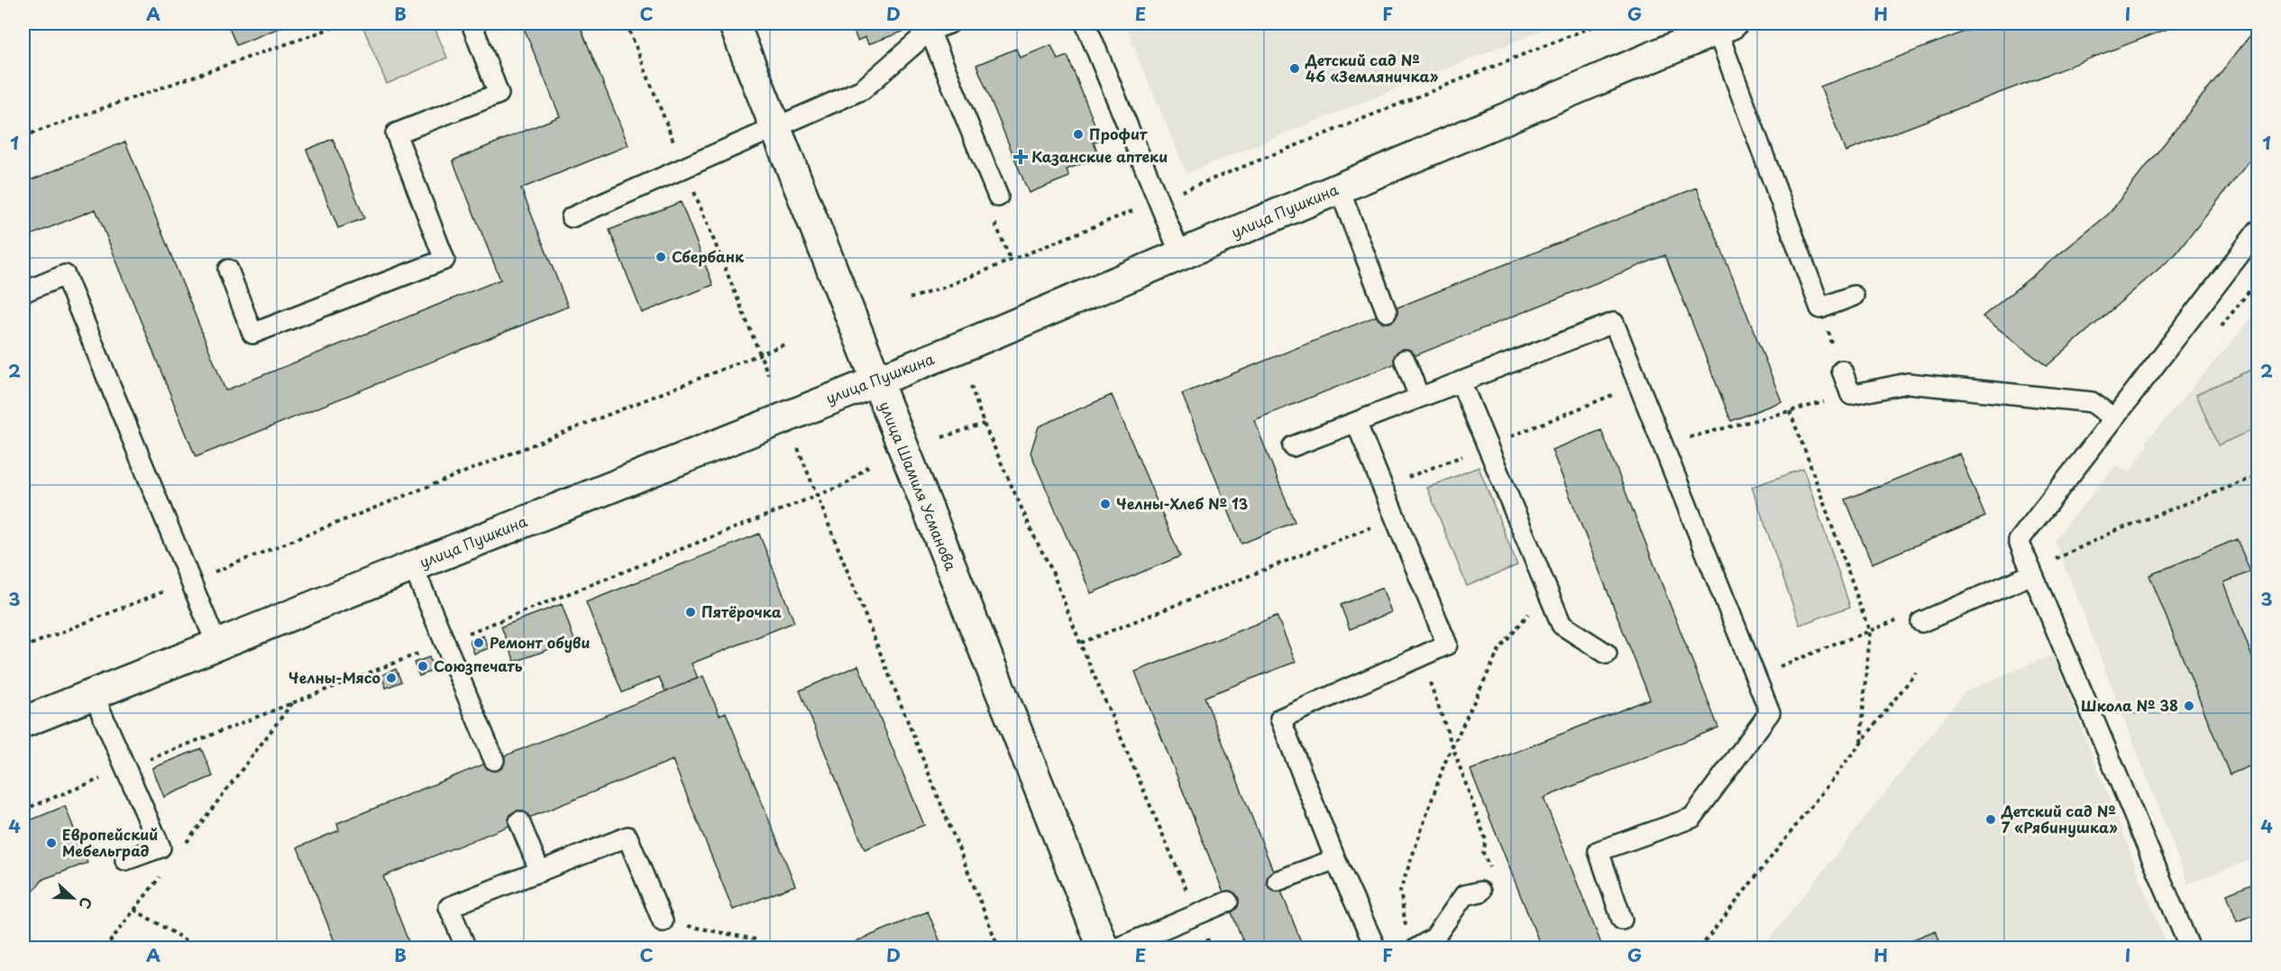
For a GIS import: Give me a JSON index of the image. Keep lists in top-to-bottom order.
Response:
{
  "streets": {
    "street": ["улица Пушкина", "улица Шамиля Усманова"]
  },
  "crossings": [
    ["улица Пушкина", "улица Шамиля Усманова"]
  ],
  "places": {
    "other": [
      "Детский сад № 46 «Земляничка»",
      "Профит",
      "Сбербанк",
      "Челны-Хлеб № 13",
      "Пятёрочка",
      "Ремонт обуви",
      "Союзпечать",
      "Челны-Мясо",
      "Школа № 38",
      "Детский сад № 7 «Рябинушка»",
      "Европейский Мебельград"
    ],
    "health": ["Казанские аптеки"]
  },
  "north": "right",
  "grid": {
    "columns": [
      "A",
      "B",
      "C",
      "D",
      "E",
      "F",
      "G",
      "H",
      "I"
    ],
    "rows": [
      "1",
      "2",
      "3",
      "4"
    ]
  }
}
